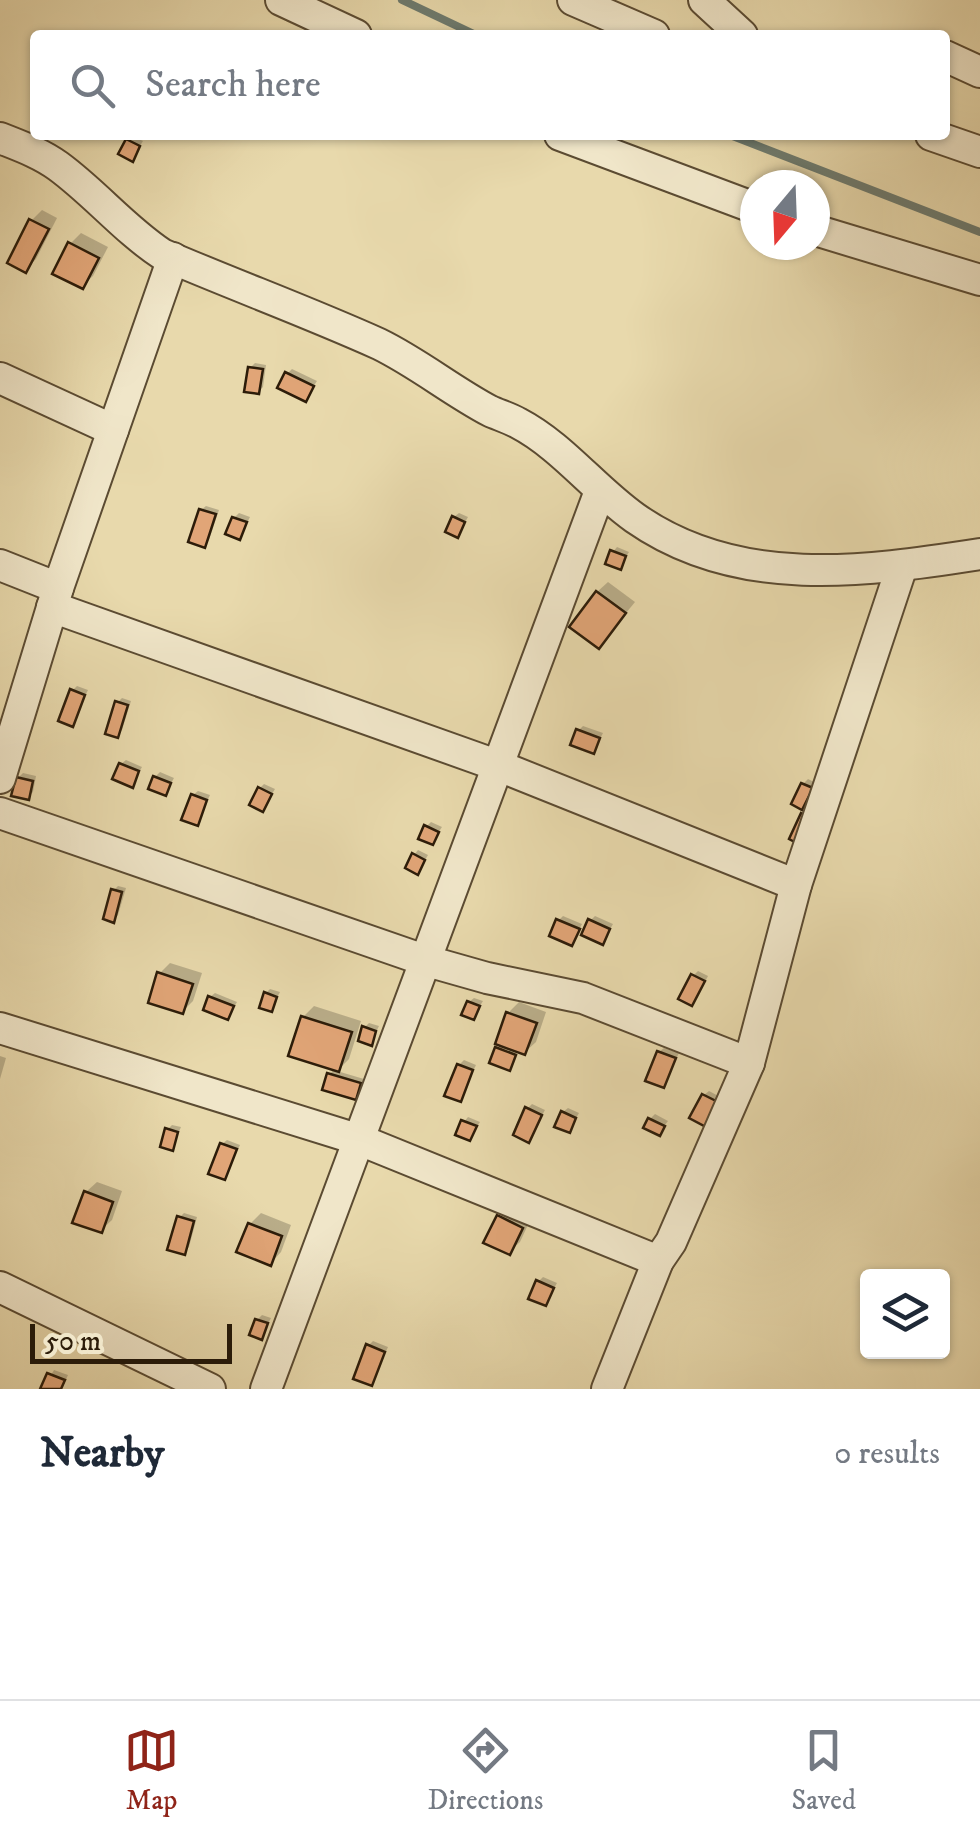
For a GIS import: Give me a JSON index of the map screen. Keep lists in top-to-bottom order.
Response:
{
  "scale_bar": "50 m",
  "north": "bottom",
  "page": {
    "search": "Search here",
    "scale": "50 m",
    "heading": ["Nearby", "0 results"],
    "nav": ["Map", "Directions", "Saved"]
  }
}
